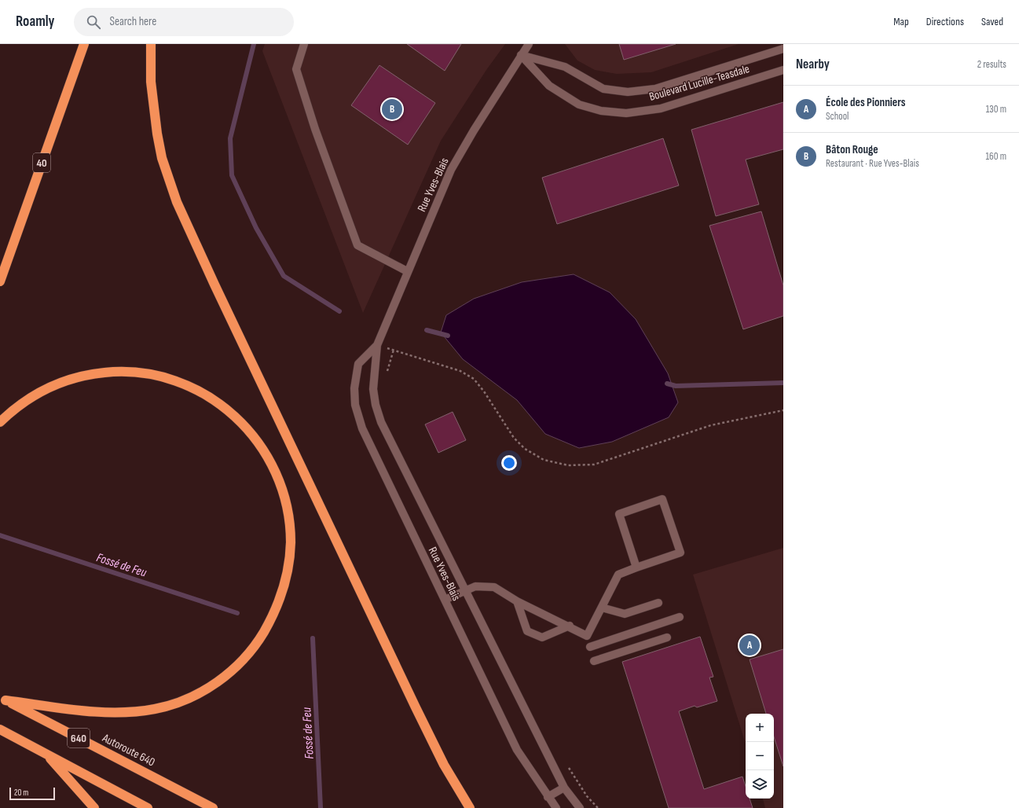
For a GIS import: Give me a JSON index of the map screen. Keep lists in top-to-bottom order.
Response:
{
  "streets": {
    "highway": ["40", "640", "Autoroute 640"],
    "street": ["Boulevard Lucille-Teasdale", "Rue Yves-Blais"]
  },
  "crossings": [
    ["Boulevard Lucille-Teasdale", "Rue Yves-Blais"]
  ],
  "water": ["Fossé de Feu"],
  "scale_bar": "20 m",
  "page": {
    "header": "Roamly",
    "search": "Search here",
    "nav": ["Map", "Directions", "Saved"],
    "heading": ["Nearby", "2 results"],
    "list": [
      {
        "mark": "A",
        "name": "École des Pionniers",
        "note": "School",
        "value": "130 m"
      },
      {
        "mark": "B",
        "name": "Bâton Rouge",
        "note": "Restaurant · Rue Yves-Blais",
        "value": "160 m"
      }
    ],
    "pins": ["B", "A"],
    "map_buttons": ["+", "−"],
    "scale": "20 m"
  }
}
